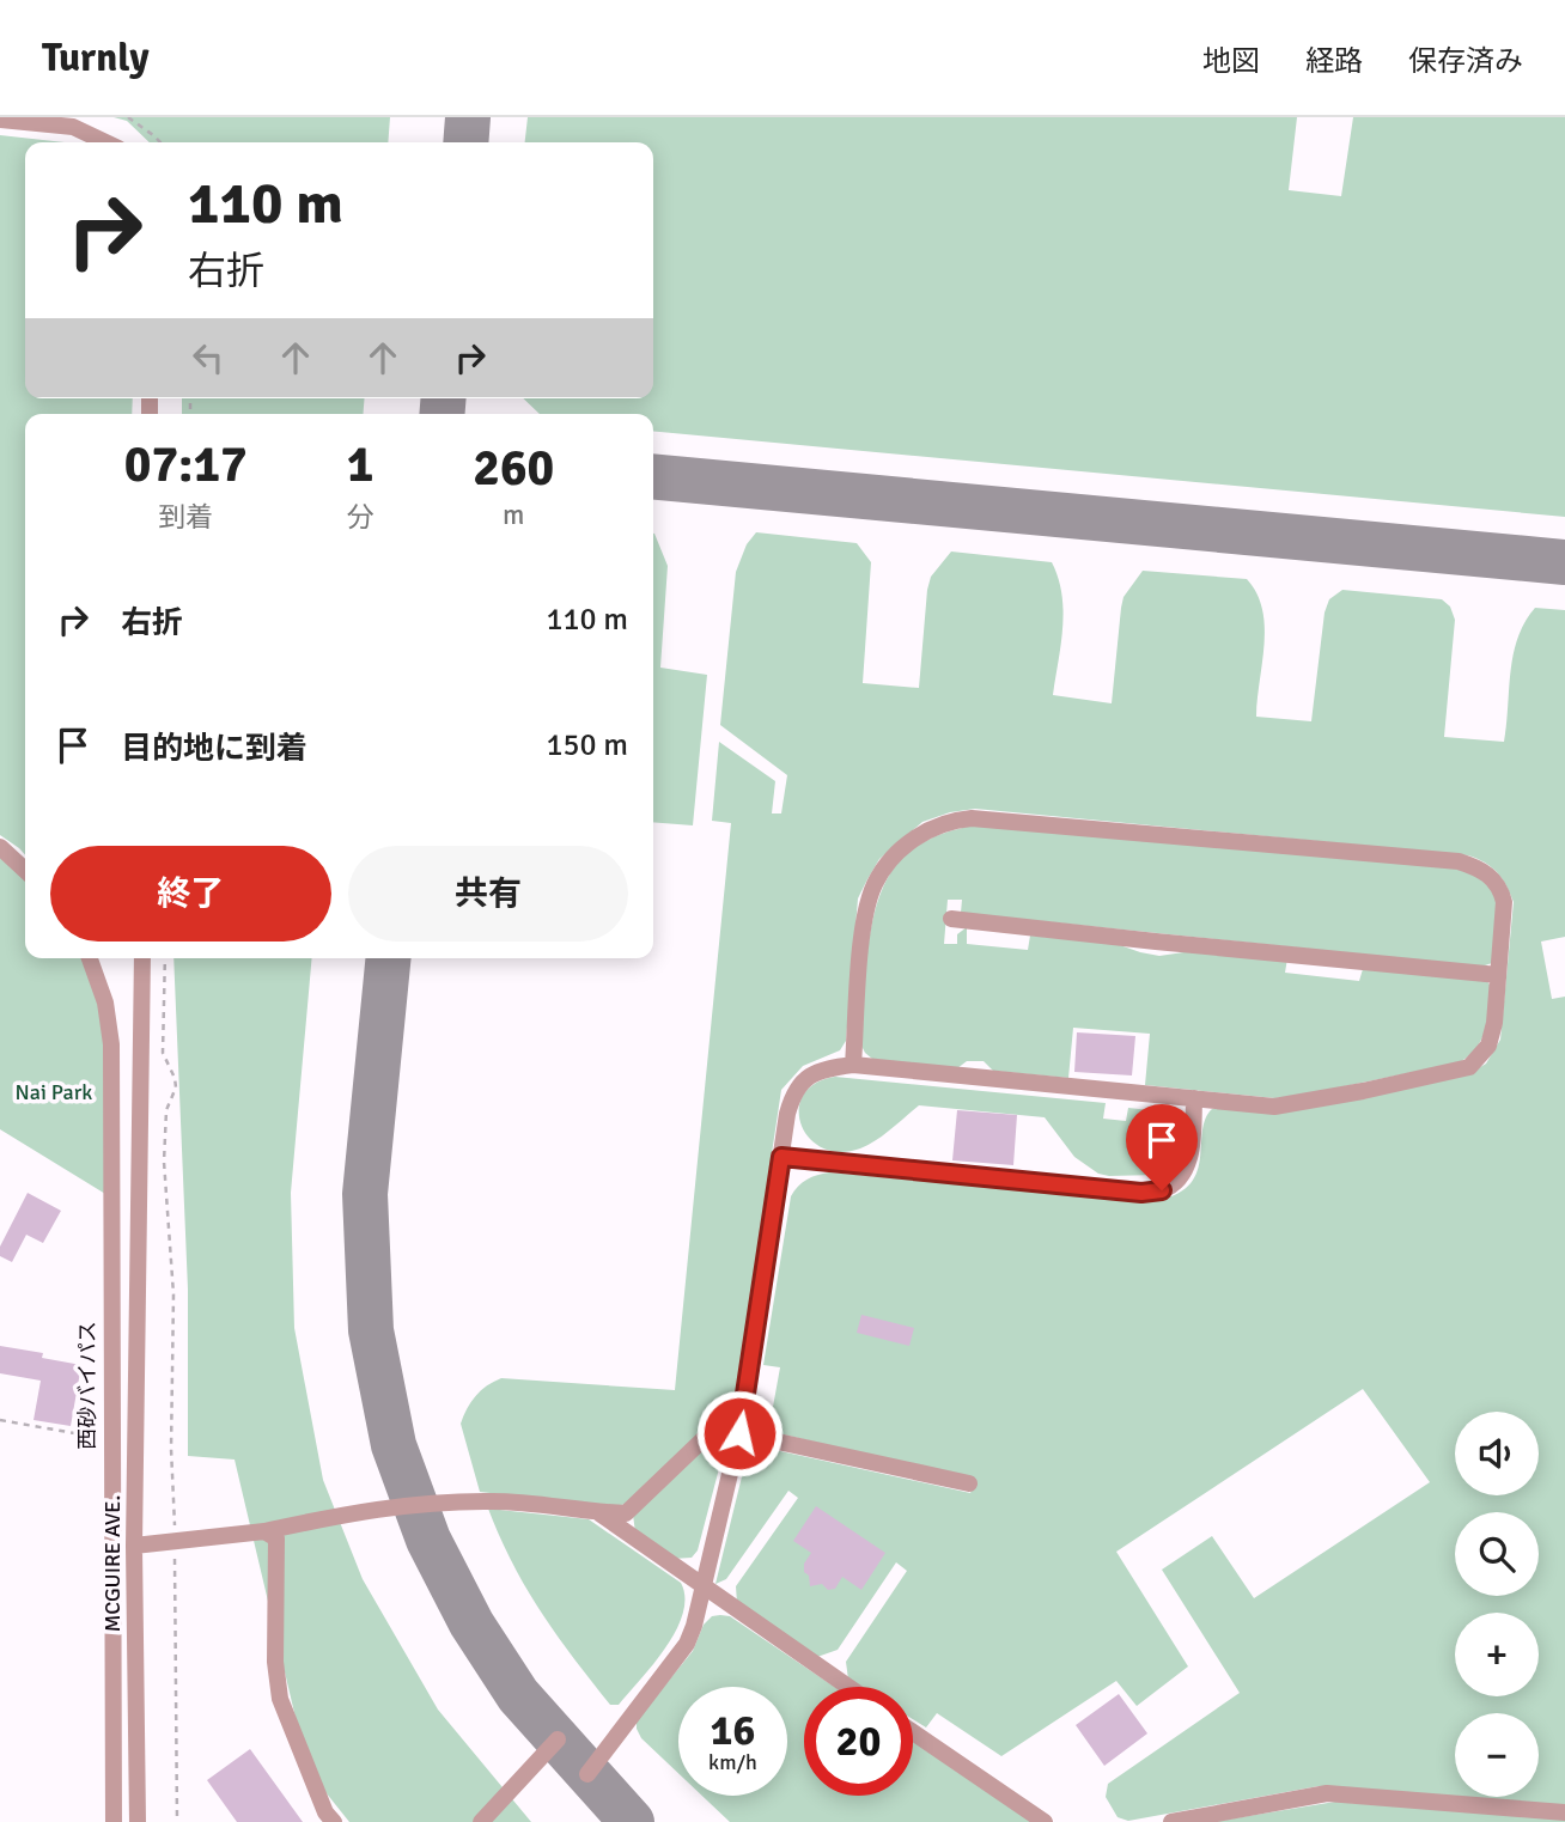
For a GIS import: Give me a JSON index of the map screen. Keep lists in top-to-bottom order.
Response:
{
  "streets": {
    "street": ["西砂バイパス", "MCGUIRE AVE."]
  },
  "parks": ["Nai Park"],
  "page": {
    "header": "Turnly",
    "nav": ["地図", "経路", "保存済み"],
    "turn": ["110 m", "右折"],
    "eta": [
      "07:17",
      "到着",
      "1",
      "分",
      "260",
      "m"
    ],
    "list": [
      {
        "name": "右折",
        "value": "110 m"
      },
      {
        "name": "目的地に到着",
        "value": "150 m"
      }
    ],
    "buttons": ["終了", "共有"],
    "map_buttons": ["+", "−"],
    "speed": "16 km/h",
    "limit": "20"
  }
}
